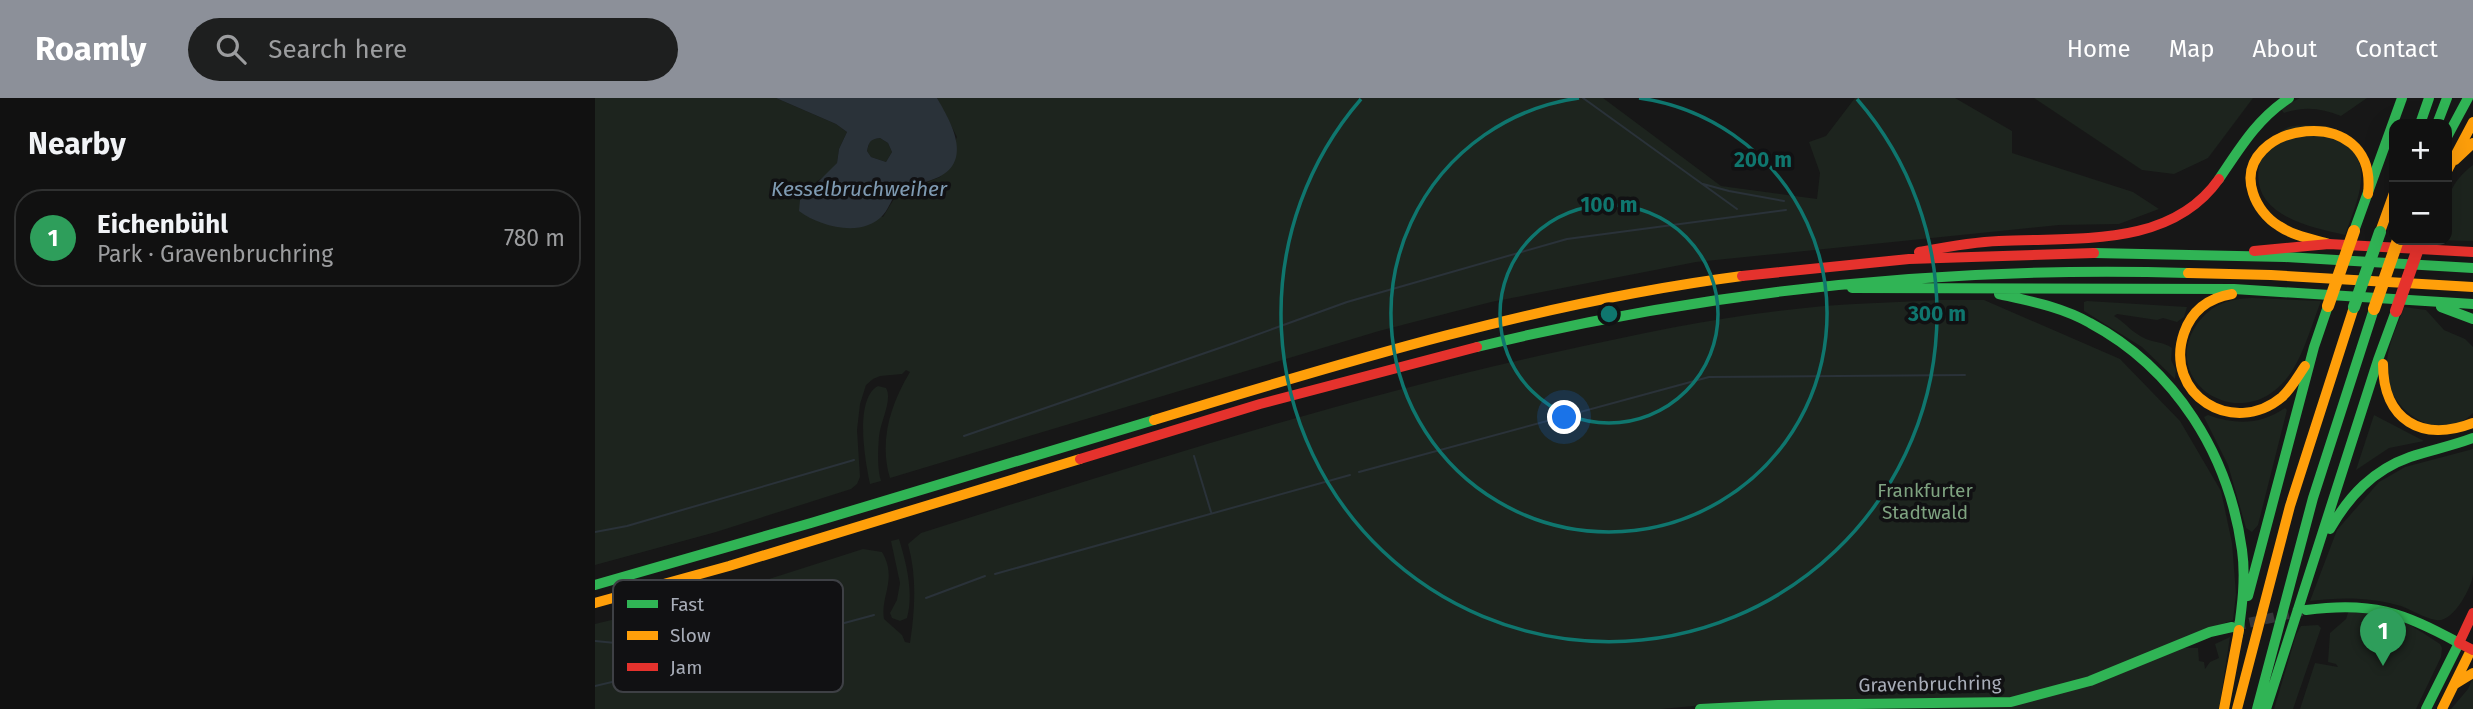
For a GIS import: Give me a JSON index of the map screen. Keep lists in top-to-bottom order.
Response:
{
  "streets": {
    "main road": ["Gravenbruchring"]
  },
  "water": ["Kesselbruchweiher"],
  "parks": ["Frankfurter Stadtwald"],
  "legend": ["Fast", "Slow", "Jam"],
  "page": {
    "header": "Roamly",
    "search": "Search here",
    "nav": [
      "Home",
      "Map",
      "About",
      "Contact"
    ],
    "heading": "Nearby",
    "map_buttons": ["+", "−"],
    "list": [
      {
        "mark": "1",
        "name": "Eichenbühl",
        "note": "Park · Gravenbruchring",
        "value": "780 m"
      }
    ],
    "pins": "1"
  },
  "rings": ["200 m", "100 m", "300 m"]
}
